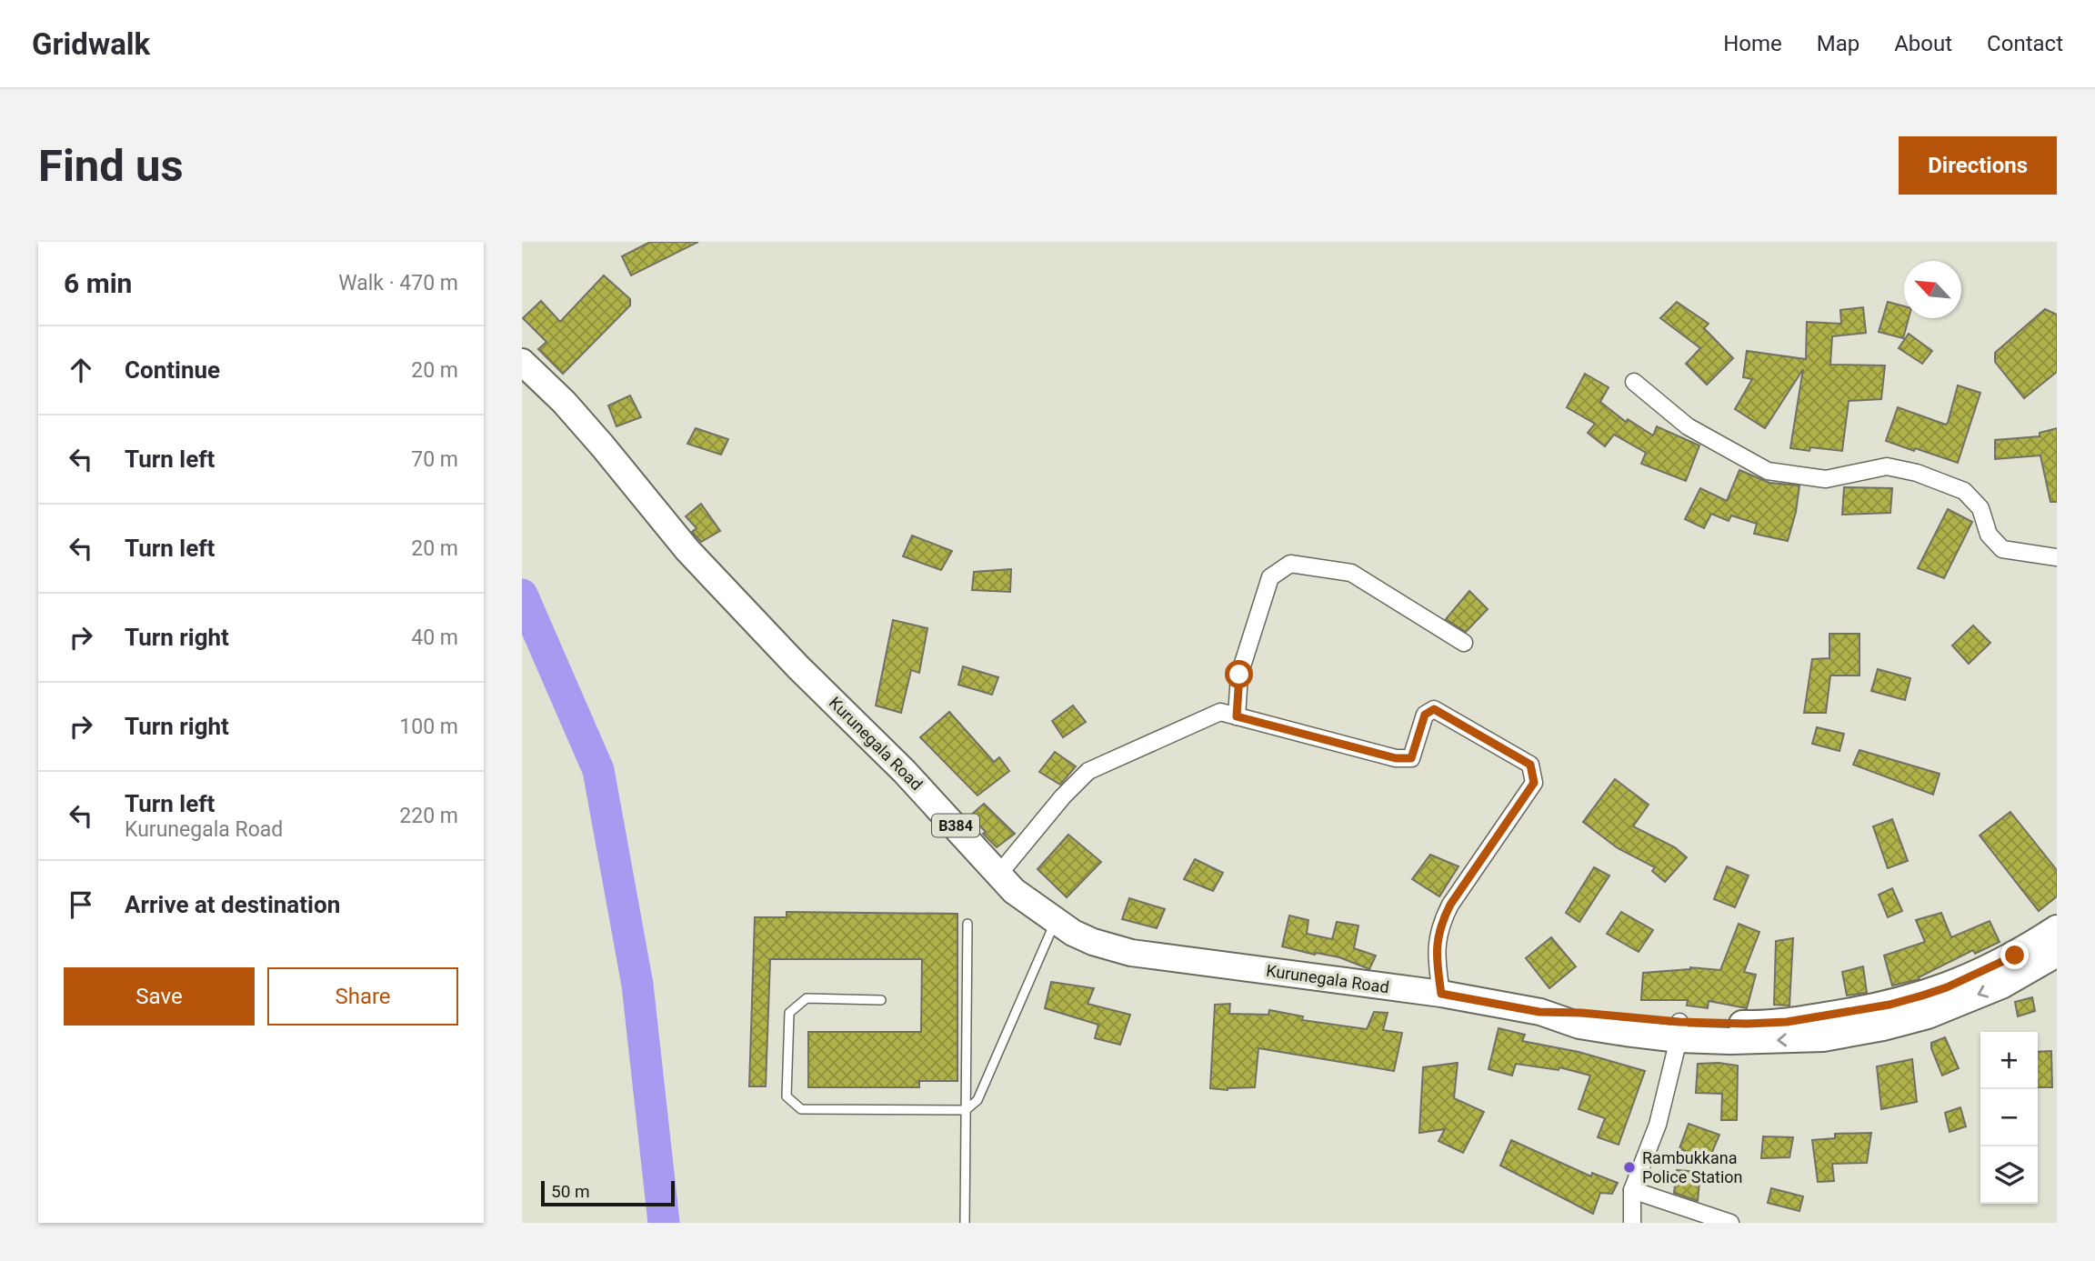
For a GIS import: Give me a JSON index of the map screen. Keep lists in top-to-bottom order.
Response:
{
  "streets": {
    "main road": ["Kurunegala Road", "B384"]
  },
  "places": ["Rambukkana Police Station"],
  "scale_bar": "50 m",
  "north": "top left",
  "page": {
    "header": "Gridwalk",
    "nav": [
      "Home",
      "Map",
      "About",
      "Contact"
    ],
    "buttons": [
      "Directions",
      ["Save", "Share"]
    ],
    "title": "Find us",
    "heading": ["6 min", "Walk · 470 m"],
    "list": [
      ["Continue", "20 m"],
      ["Turn left", "70 m"],
      ["Turn left", "20 m"],
      ["Turn right", "40 m"],
      ["Turn right", "100 m"],
      ["Turn left", "Kurunegala Road", "220 m"],
      "Arrive at destination"
    ],
    "map_buttons": ["+", "−"],
    "scale": "50 m"
  }
}
